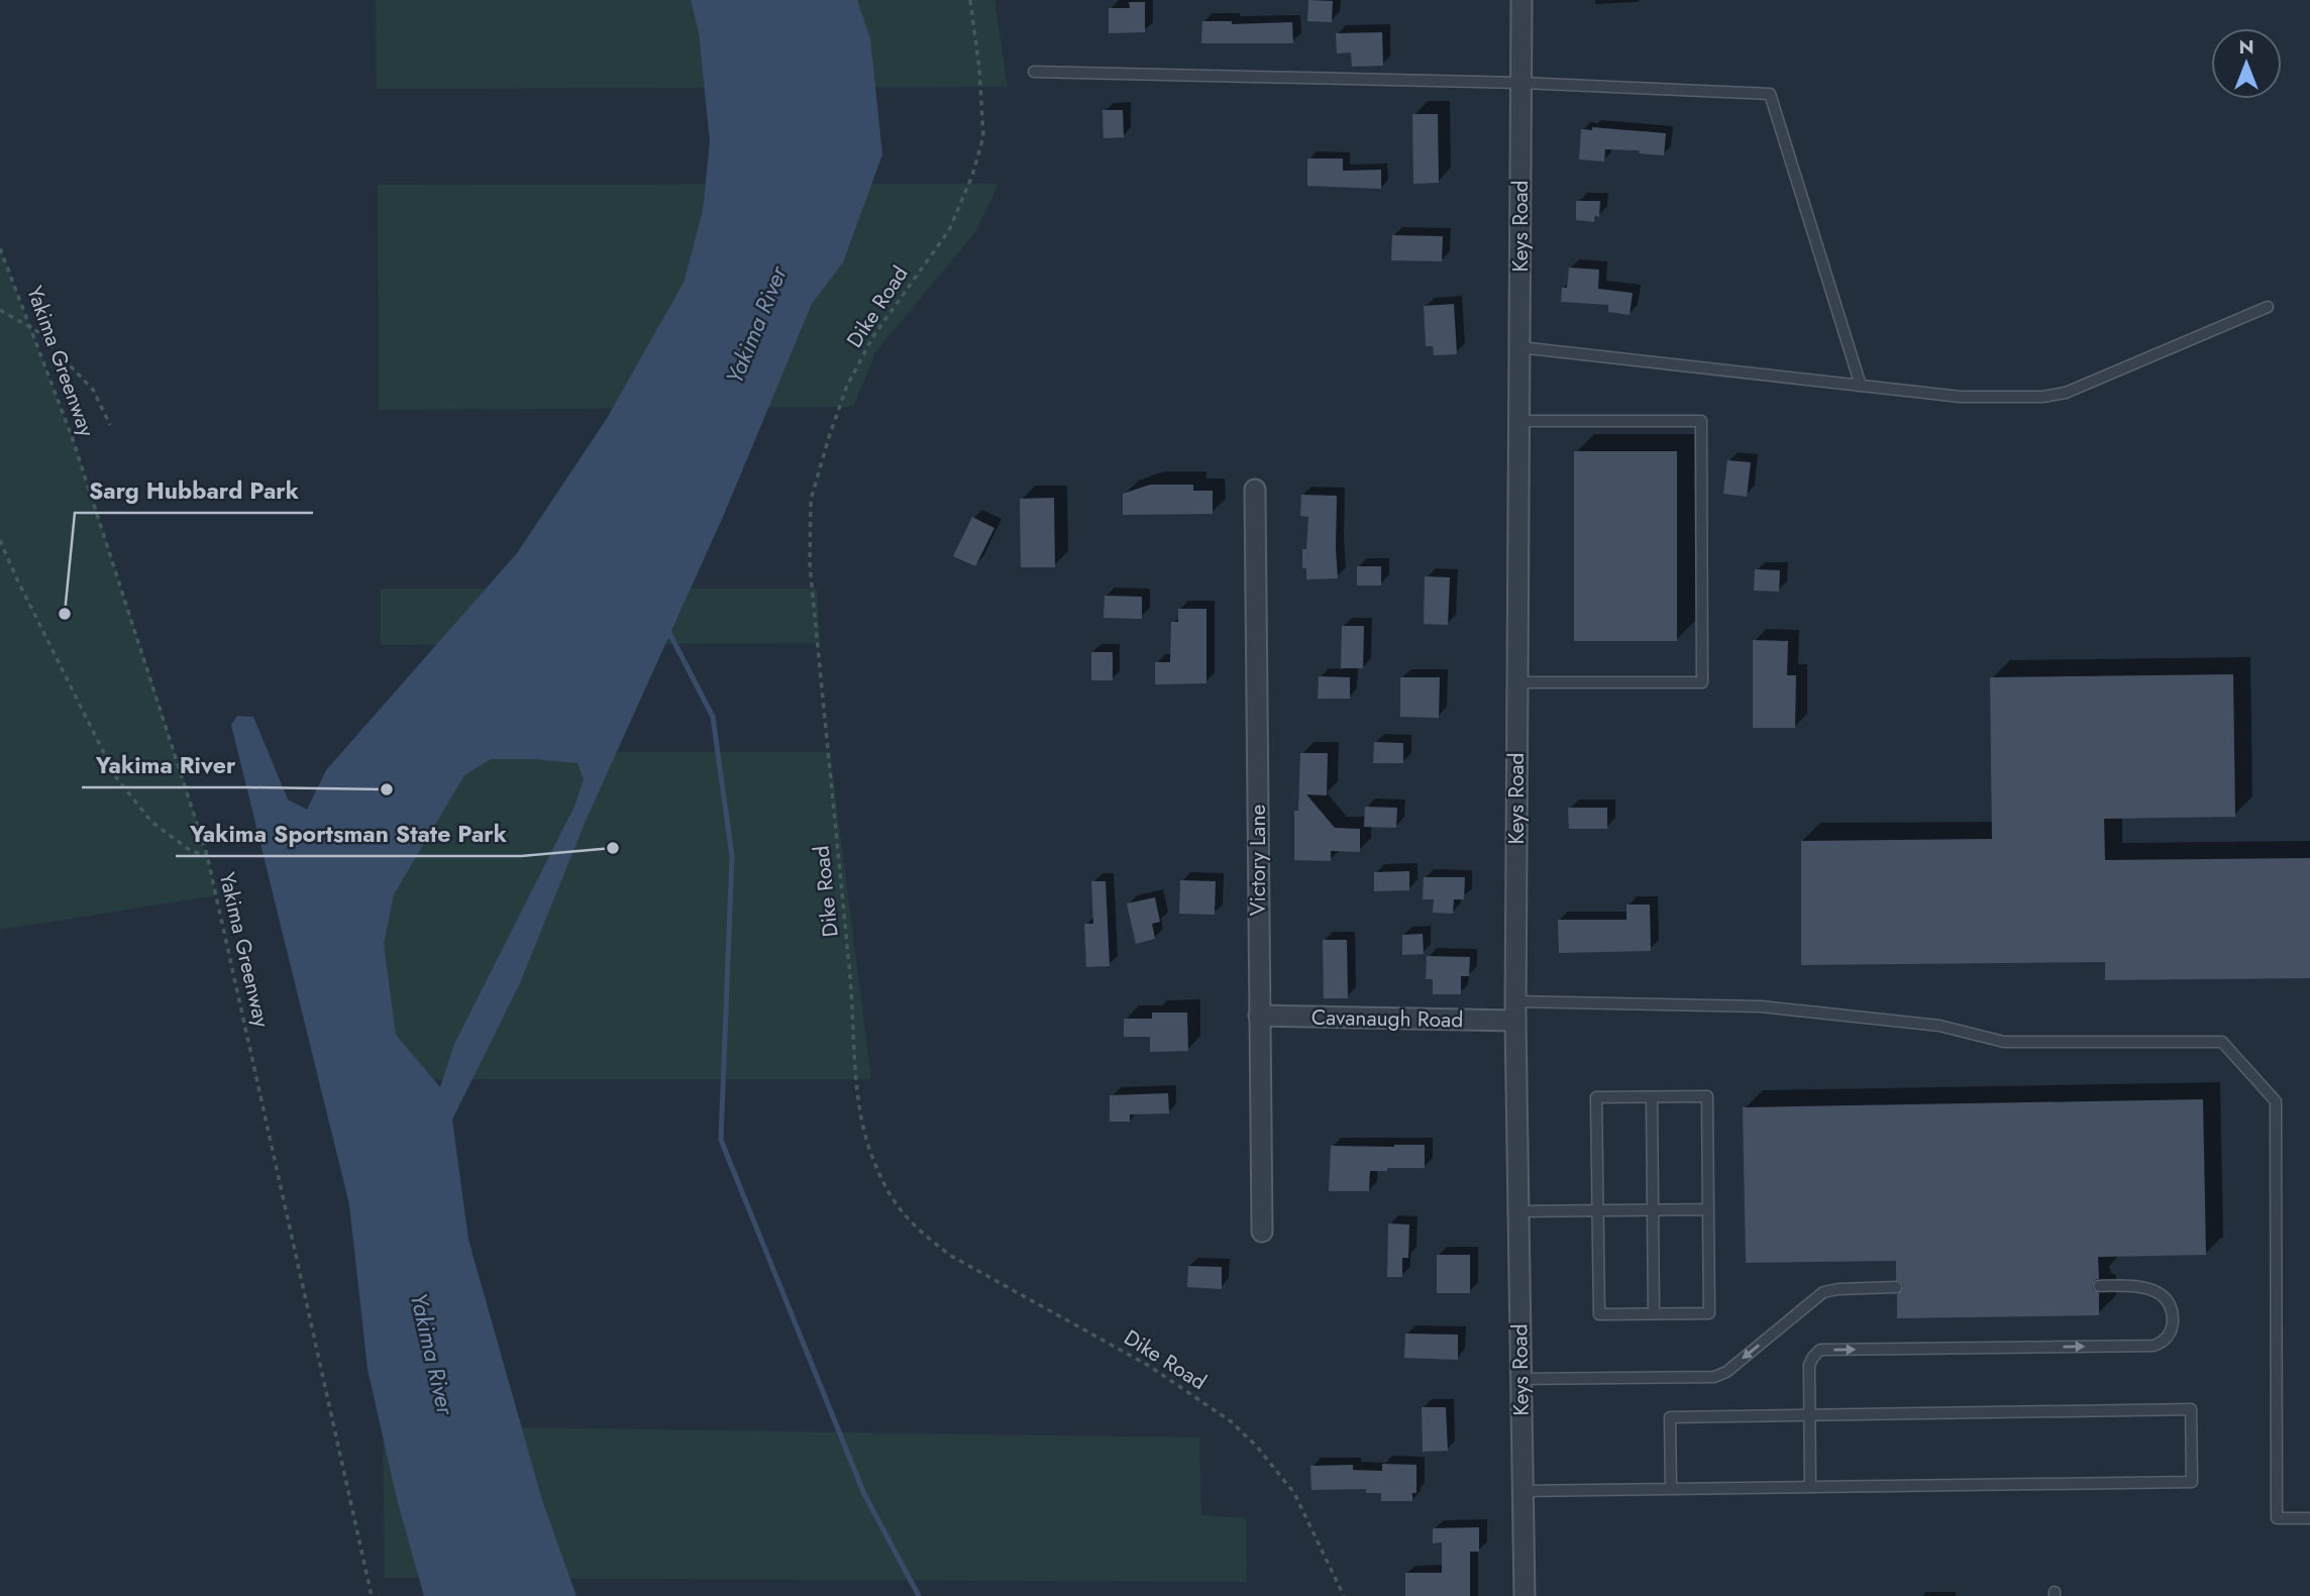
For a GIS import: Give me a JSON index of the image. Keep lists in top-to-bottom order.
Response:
{
  "streets": {
    "street": ["Keys Road", "Victory Lane", "Cavanaugh Road"],
    "path": ["Dike Road", "Yakima Greenway"]
  },
  "crossings": [
    ["Keys Road", "Cavanaugh Road"],
    ["Victory Lane", "Cavanaugh Road"]
  ],
  "water": ["Yakima River"],
  "places": ["Sarg Hubbard Park", "Yakima River", "Yakima Sportsman State Park"],
  "north": "top"
}
